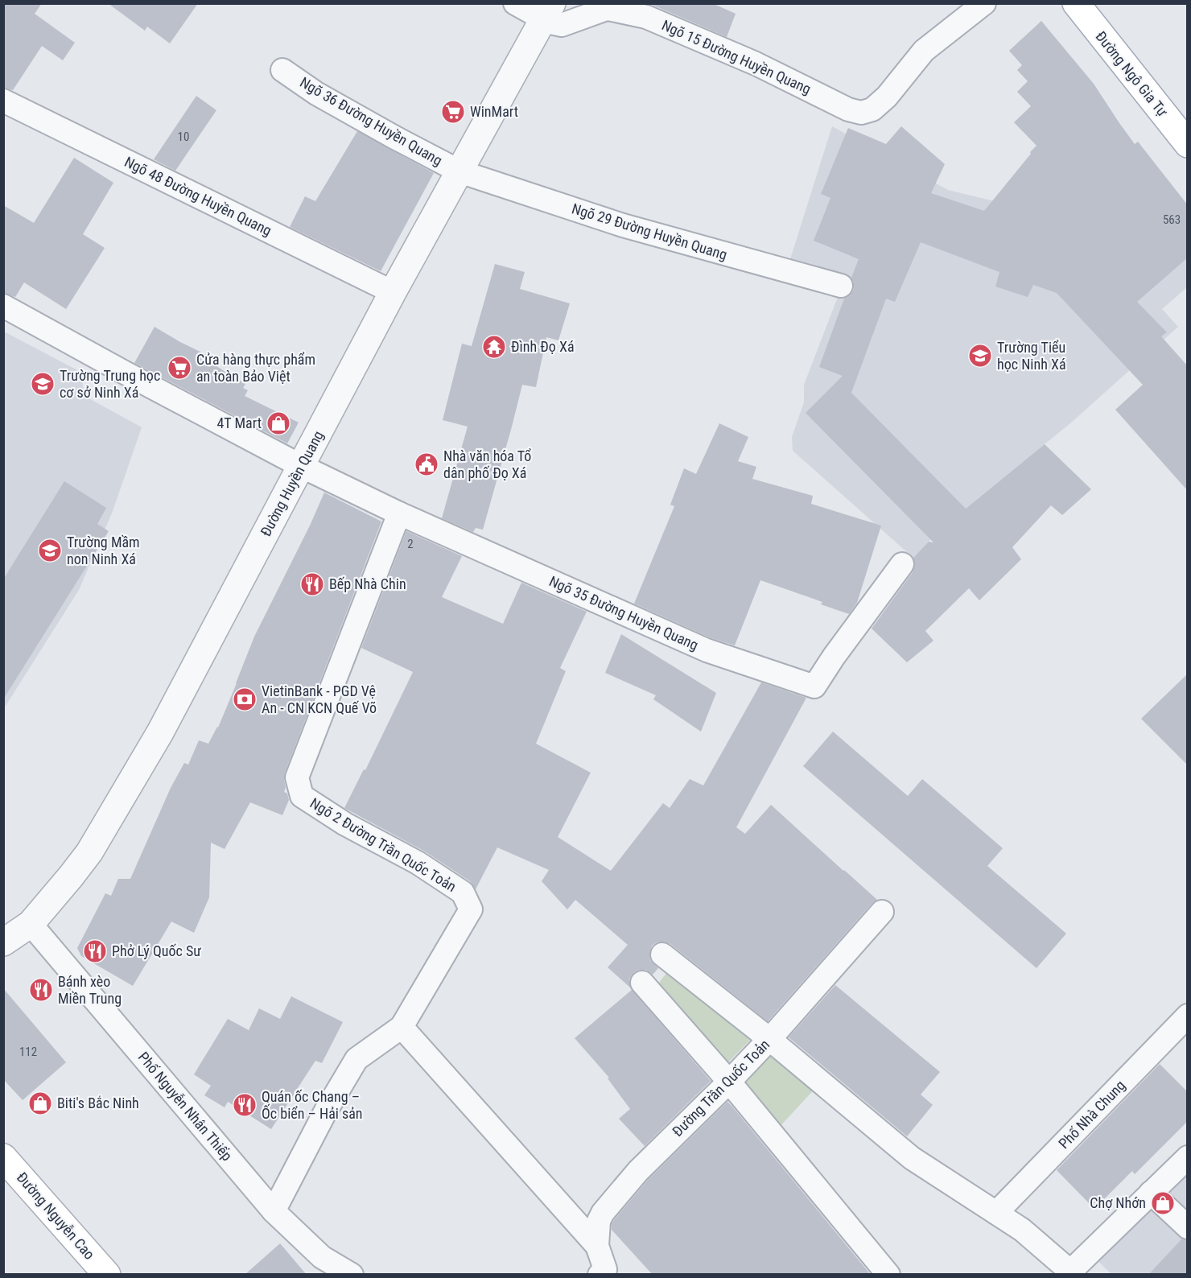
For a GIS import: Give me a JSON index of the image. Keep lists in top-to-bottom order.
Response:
{
  "streets": {
    "main road": ["Đường Ngô Gia Tự", "Đường Nguyễn Cao"],
    "street": [
      "Ngõ 15 Đường Huyền Quang",
      "Ngõ 36 Đường Huyền Quang",
      "Ngõ 48 Đường Huyền Quang",
      "Ngõ 29 Đường Huyền Quang",
      "Đường Huyền Quang",
      "Ngõ 35 Đường Huyền Quang",
      "Ngõ 2 Đường Trần Quốc Toản",
      "Đường Trần Quốc Toản",
      "Phố Nguyễn Nhân Thiếp",
      "Phố Nhà Chung"
    ]
  },
  "crossings": [
    ["Ngõ 36 Đường Huyền Quang", "Ngõ 29 Đường Huyền Quang"],
    ["Ngõ 36 Đường Huyền Quang", "Đường Huyền Quang"],
    ["Ngõ 48 Đường Huyền Quang", "Đường Huyền Quang"],
    ["Ngõ 29 Đường Huyền Quang", "Đường Huyền Quang"],
    ["Đường Huyền Quang", "Ngõ 35 Đường Huyền Quang"],
    ["Đường Huyền Quang", "Phố Nguyễn Nhân Thiếp"],
    ["Ngõ 35 Đường Huyền Quang", "Ngõ 2 Đường Trần Quốc Toản"]
  ],
  "places": {
    "supermarket": ["WinMart", "Cửa hàng thực phẩm an toàn Bảo Việt"],
    "temple": ["Đình Đọ Xá"],
    "school or university": ["Trường Tiểu học Ninh Xá", "Trường Trung học cơ sở Ninh Xá", "Trường Mầm non Ninh Xá"],
    "shop": ["4T Mart", "Biti's Bắc Ninh", "Chợ Nhớn"],
    "public building": ["Nhà văn hóa Tổ dân phố Đọ Xá"],
    "restaurant": [
      "Bếp Nhà Chin",
      "Phở Lý Quốc Sư",
      "Bánh xèo Miền Trung",
      "Quán ốc Chang – Ốc biển – Hải sản"
    ],
    "bank": ["VietinBank - PGD Vệ An - CN KCN Quế Võ"]
  },
  "house_numbers": [
    "10",
    "563",
    "2",
    "112"
  ]
}
